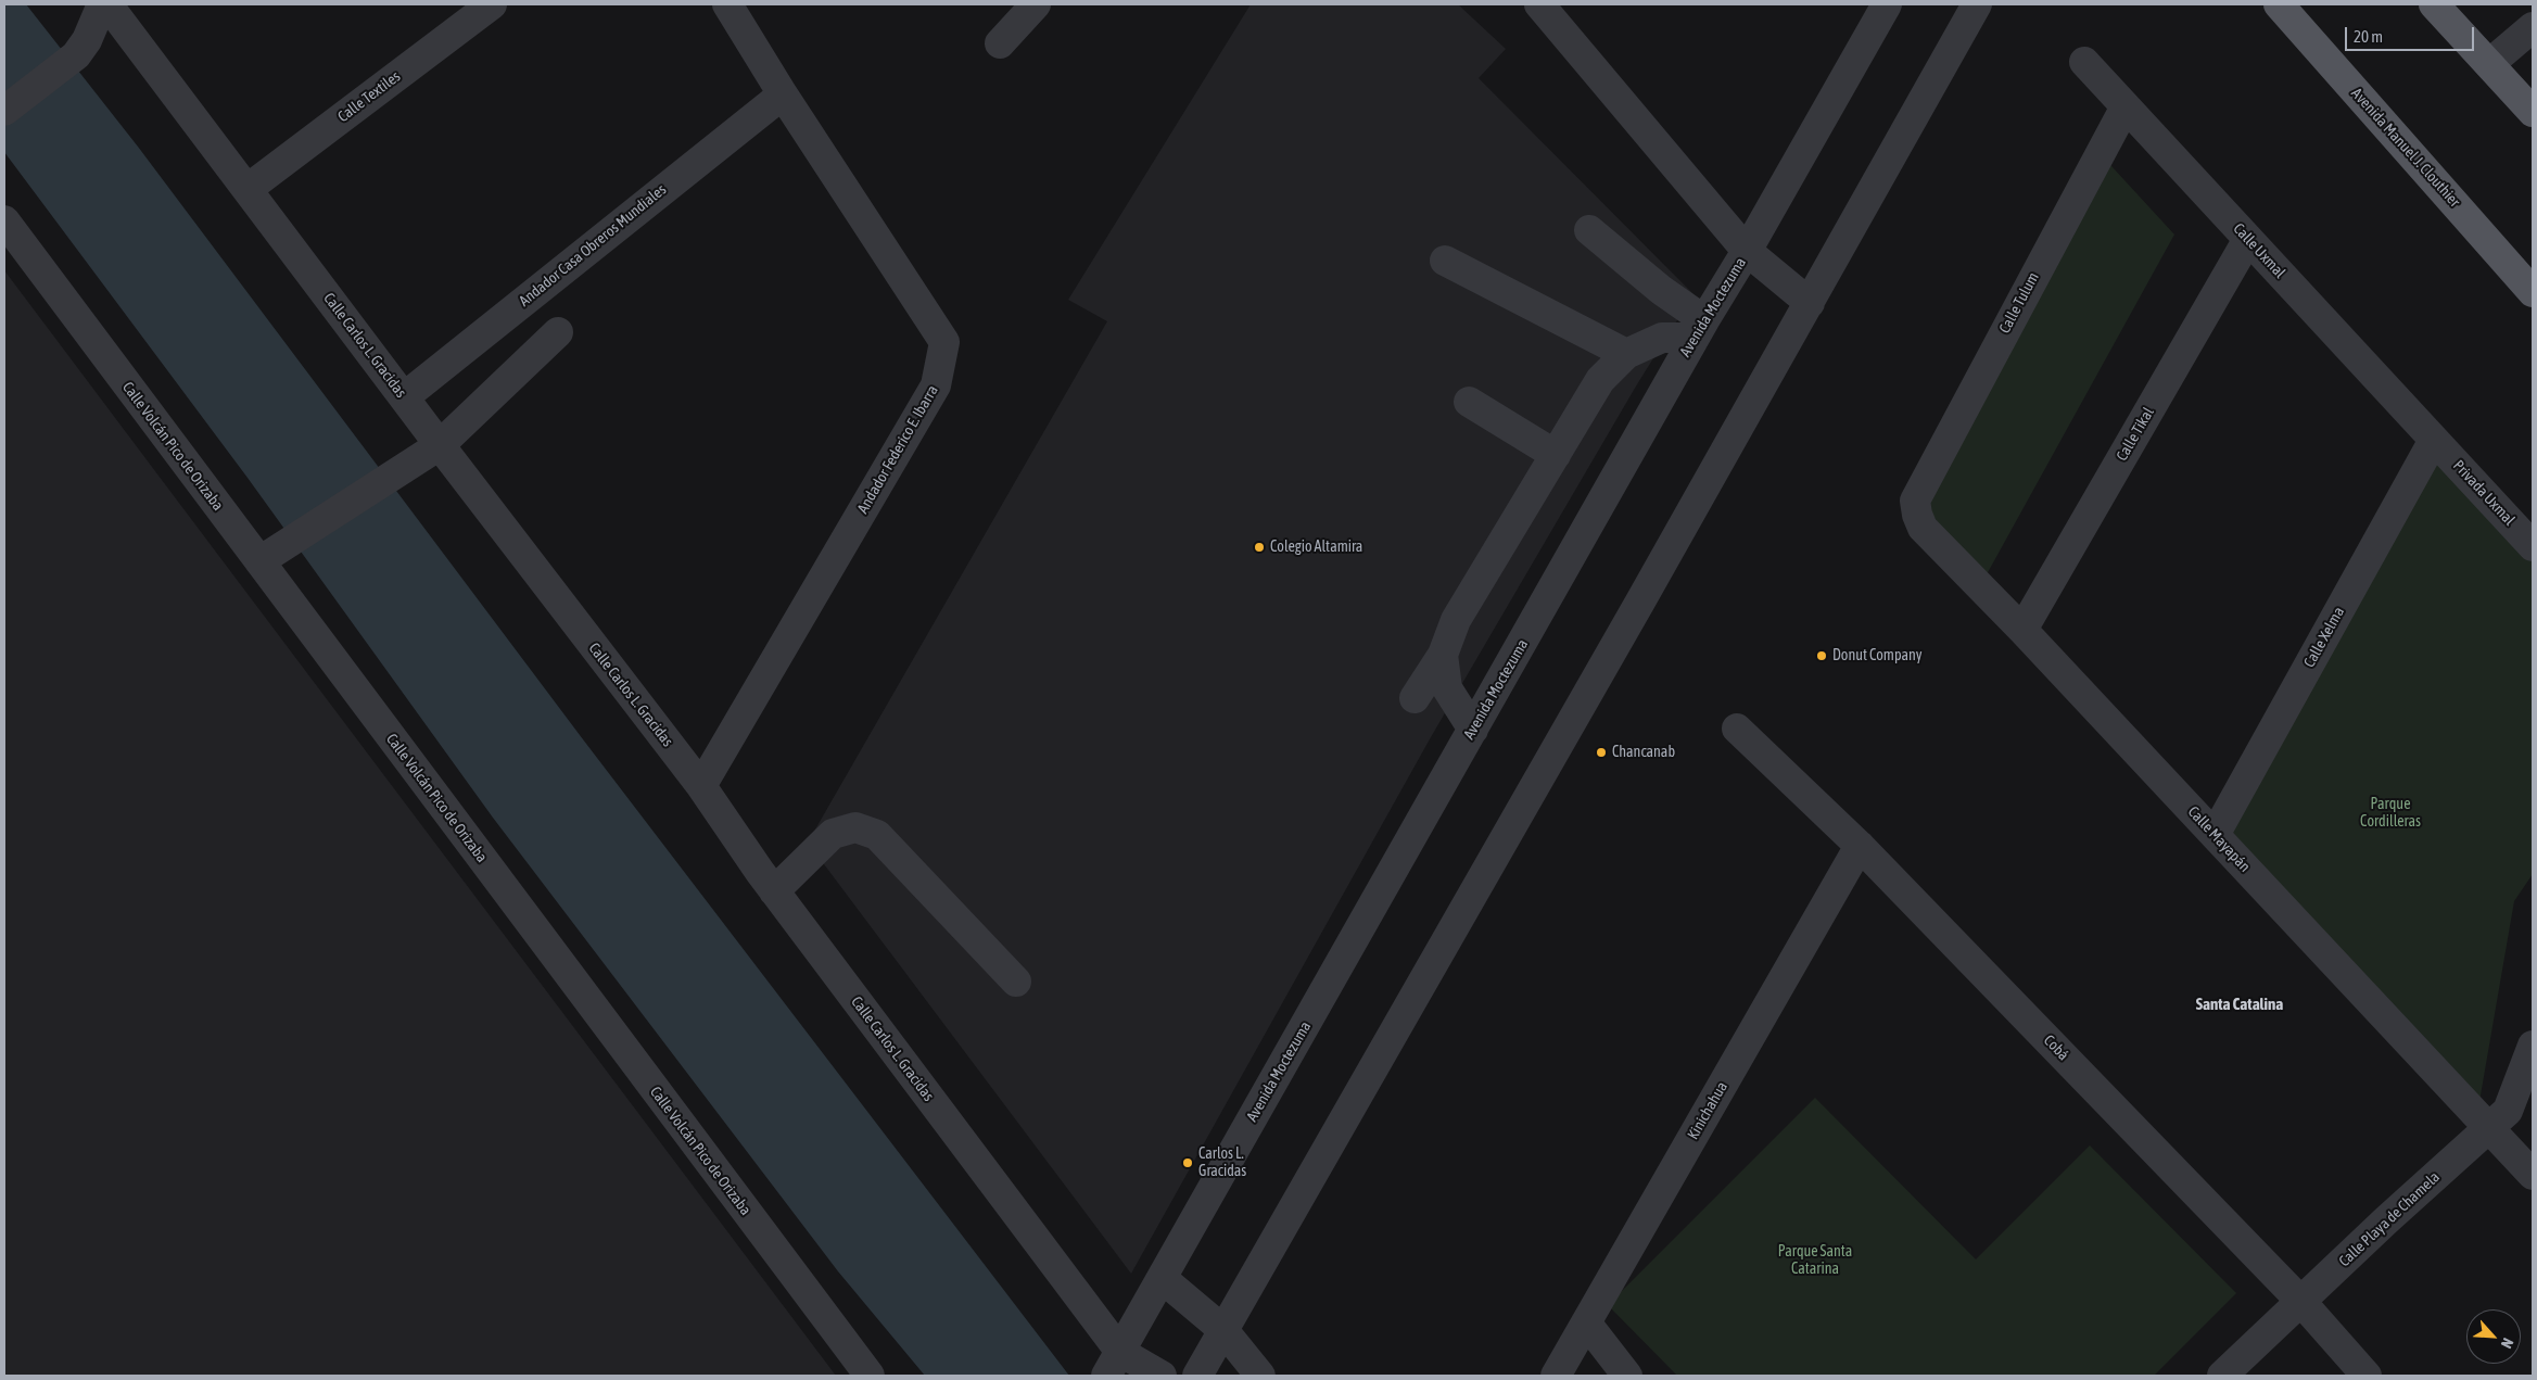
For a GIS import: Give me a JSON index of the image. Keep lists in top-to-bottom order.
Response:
{
  "streets": {
    "main road": ["Avenida Manuel J. Clouthier"],
    "street": [
      "Calle Textiles",
      "Andador Casa Obreros Mundiales",
      "Calle Uxmal",
      "Calle Tulum",
      "Avenida Moctezuma",
      "Calle Carlos L. Gracidas",
      "Calle Tikal",
      "Calle Volcán Pico de Orizaba",
      "Andador Federico E. Ibarra",
      "Privada Uxmal",
      "Calle Xelma",
      "Calle Mayapán",
      "Cobá",
      "Kinichahua",
      "Calle Playa de Chamela"
    ]
  },
  "crossings": [
    ["Calle Textiles", "Calle Carlos L. Gracidas"],
    ["Andador Casa Obreros Mundiales", "Calle Carlos L. Gracidas"],
    ["Andador Casa Obreros Mundiales", "Andador Federico E. Ibarra"],
    ["Calle Uxmal", "Calle Tulum"],
    ["Calle Uxmal", "Calle Tikal"],
    ["Calle Uxmal", "Privada Uxmal"],
    ["Calle Uxmal", "Calle Xelma"],
    ["Calle Tulum", "Calle Mayapán"],
    ["Avenida Moctezuma", "Calle Carlos L. Gracidas"],
    ["Calle Carlos L. Gracidas", "Andador Federico E. Ibarra"],
    ["Calle Tikal", "Calle Mayapán"],
    ["Privada Uxmal", "Calle Xelma"],
    ["Calle Xelma", "Calle Mayapán"],
    ["Calle Mayapán", "Calle Playa de Chamela"],
    ["Cobá", "Kinichahua"],
    ["Cobá", "Calle Playa de Chamela"]
  ],
  "districts": ["Santa Catalina"],
  "parks": ["Parque Cordilleras", "Parque Santa Catarina"],
  "places": [
    "Colegio Altamira",
    "Donut Company",
    "Chancanab",
    "Carlos L. Gracidas"
  ],
  "scale_bar": "20 m",
  "north": "bottom right"
}
